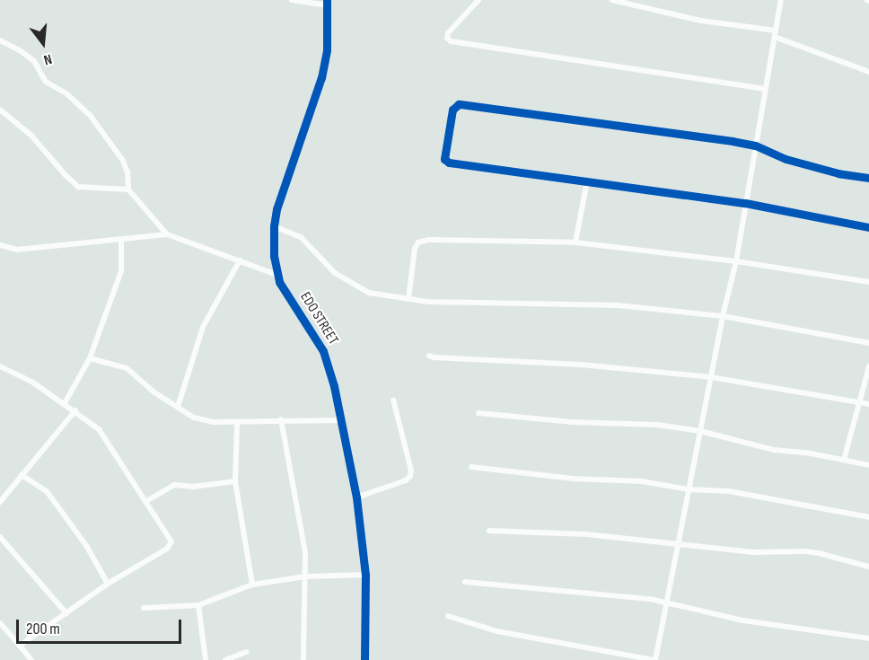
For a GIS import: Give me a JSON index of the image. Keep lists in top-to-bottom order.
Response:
{
  "streets": {
    "street": ["EDO STREET"]
  },
  "scale_bar": "200 m",
  "north": "bottom"
}
